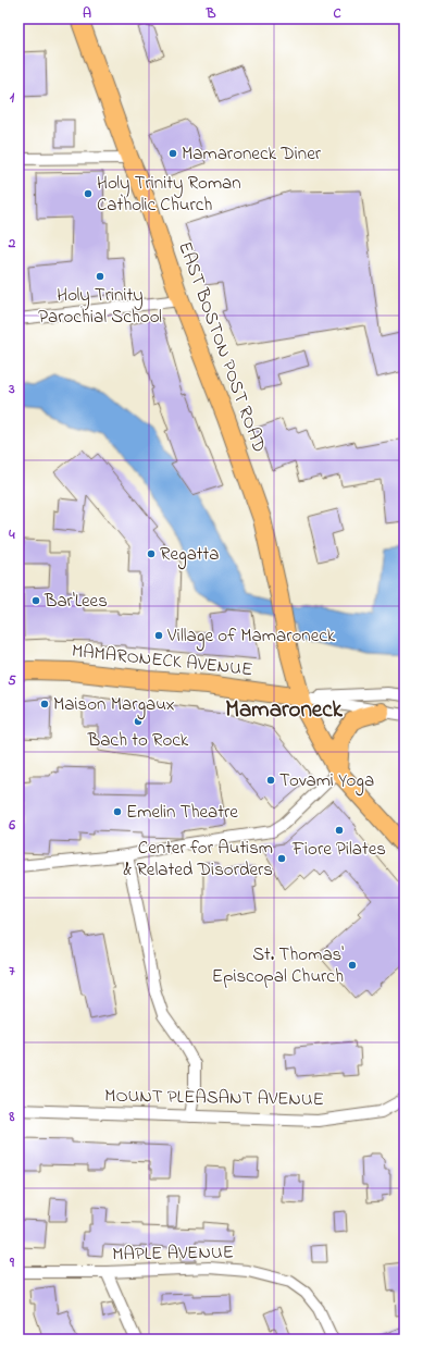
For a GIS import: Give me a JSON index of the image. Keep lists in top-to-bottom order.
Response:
{
  "streets": {
    "main road": ["EAST BOSTON POST ROAD", "MAMARONECK AVENUE"],
    "street": ["MOUNT PLEASANT AVENUE", "MAPLE AVENUE"]
  },
  "crossings": [
    ["EAST BOSTON POST ROAD", "MAMARONECK AVENUE"]
  ],
  "districts": ["Mamaroneck"],
  "places": [
    "Mamaroneck Diner",
    "Holy Trinity Roman Catholic Church",
    "Holy Trinity Parochial School",
    "Regatta",
    "Bar'Lees",
    "Village of Mamaroneck",
    "Maison Margaux",
    "Bach to Rock",
    "Tovami Yoga",
    "Emelin Theatre",
    "Fiore Pilates",
    "Center for Autism & Related Disorders",
    "St. Thomas' Episcopal Church"
  ],
  "grid": {
    "columns": ["A", "B", "C"],
    "rows": [
      "1",
      "2",
      "3",
      "4",
      "5",
      "6",
      "7",
      "8",
      "9"
    ]
  }
}
